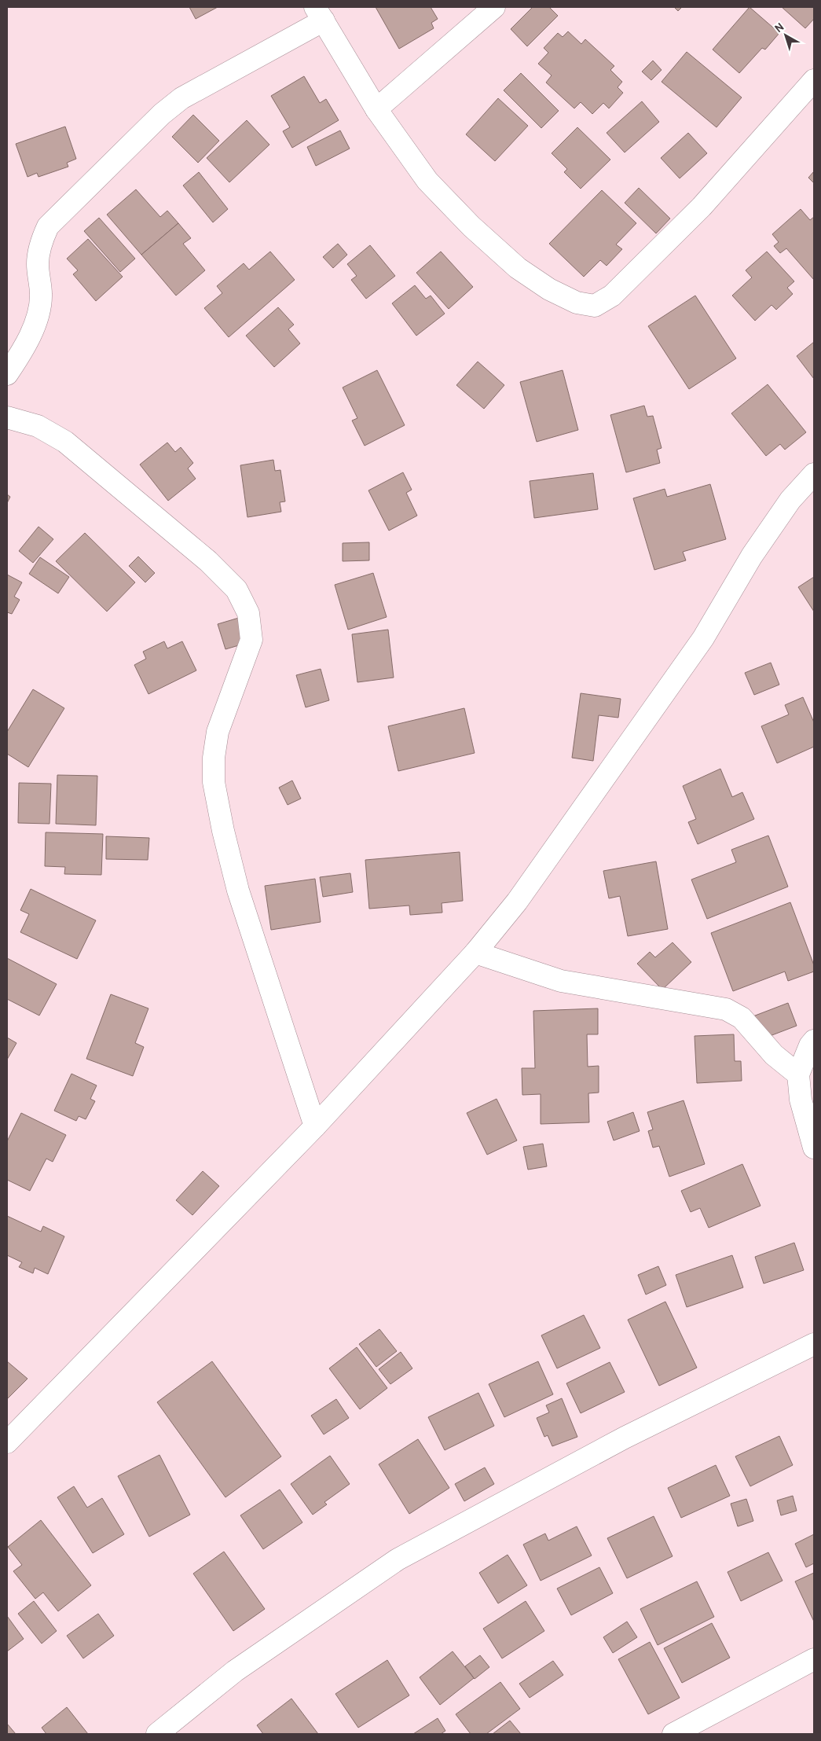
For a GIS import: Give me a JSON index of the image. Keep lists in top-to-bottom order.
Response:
{
  "north": "top left"
}
